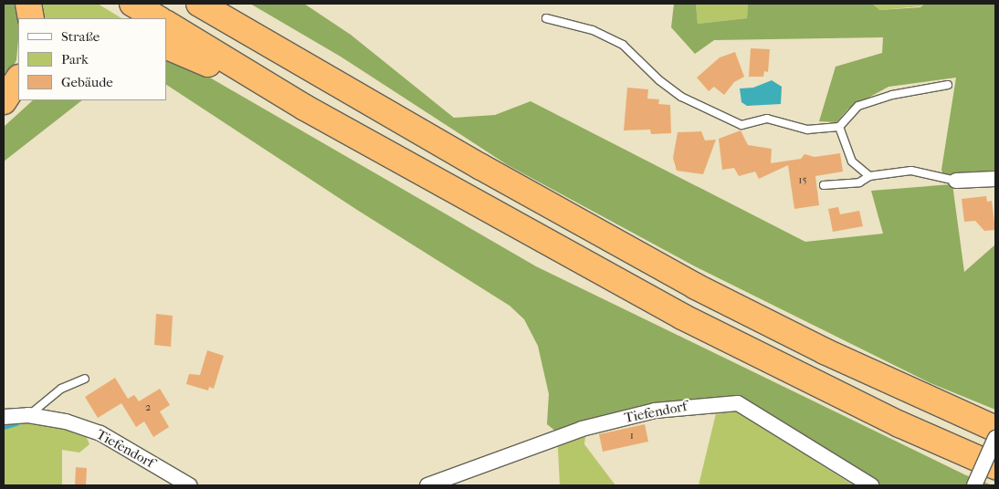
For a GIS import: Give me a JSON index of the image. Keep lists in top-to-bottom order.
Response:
{
  "streets": {
    "street": ["Tiefendorf"]
  },
  "house_numbers": ["15", "2", "1"],
  "legend": ["Straße", "Park", "Gebäude"]
}
